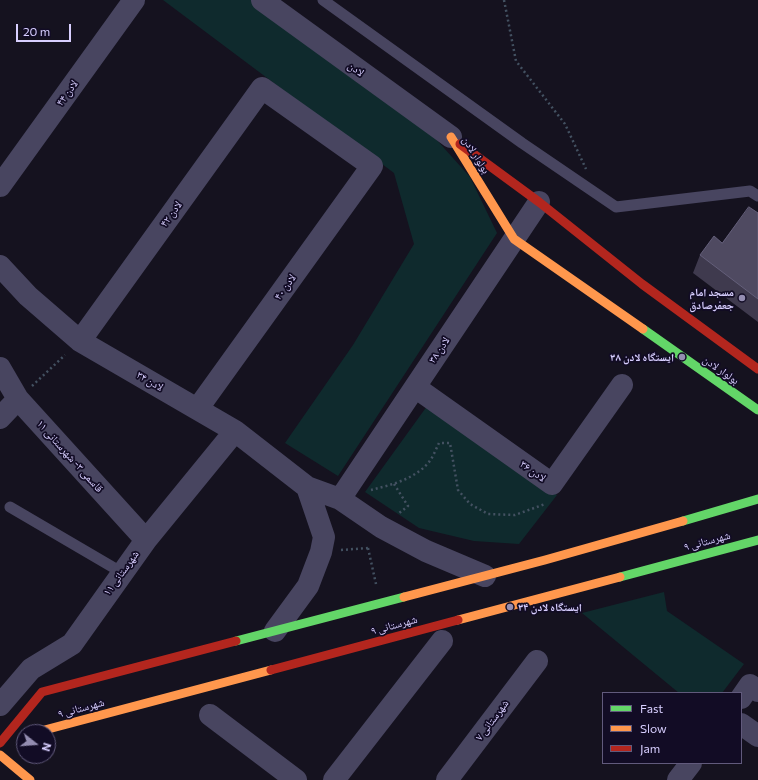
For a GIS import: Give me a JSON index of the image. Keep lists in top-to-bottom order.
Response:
{
  "streets": {
    "street": [
      "لادن",
      "لادن ۴۴",
      "بولوار لادن",
      "لادن ۴۲",
      "لادن ۴۰",
      "لادن ۳۸",
      "لادن ۳۴",
      "قاسمی ۳- شهرستانی ۱۱",
      "لادن ۳۶",
      "شهرستانی ۹",
      "شهرستانی ۱۱",
      "شهرستانی ۷"
    ]
  },
  "crossings": [
    ["لادن", "بولوار لادن"],
    ["بولوار لادن", "لادن ۳۸"],
    ["لادن ۴۲", "لادن ۴۰"],
    ["لادن ۴۲", "لادن ۳۴"],
    ["لادن ۴۰", "لادن ۳۴"],
    ["لادن ۳۸", "لادن ۳۴"],
    ["لادن ۳۸", "لادن ۳۶"],
    ["لادن ۳۴", "شهرستانی ۱۱"],
    ["قاسمی ۳- شهرستانی ۱۱", "شهرستانی ۱۱"]
  ],
  "places": ["مسجد امام جعفرصادق", "ایستگاه لادن ۳۸", "ایستگاه لادن ۳۴"],
  "legend": ["Fast", "Slow", "Jam"],
  "scale_bar": "20 m",
  "north": "right"
}
